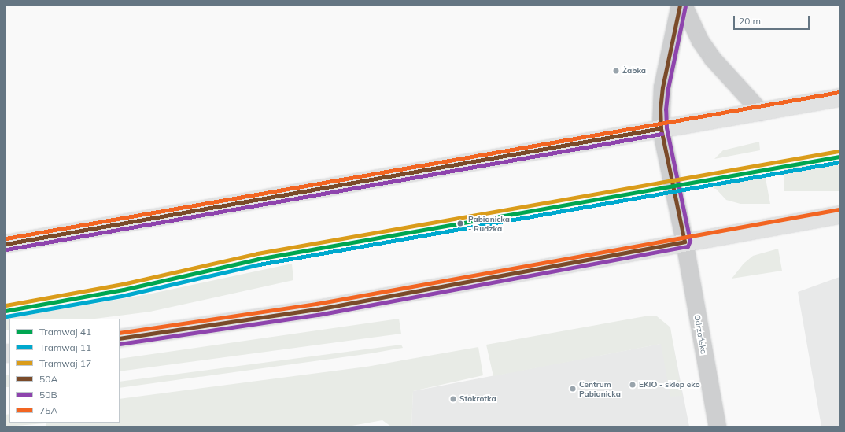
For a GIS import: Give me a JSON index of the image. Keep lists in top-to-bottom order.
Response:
{
  "streets": {
    "street": ["Odrzańska"]
  },
  "places": [
    "Żabka",
    "Pabianicka - Rudzka",
    "EKIO - sklep eko",
    "Centrum Pabianicka",
    "Stokrotka"
  ],
  "lines": [
    "transit line 50A",
    "transit line 50B",
    "transit line 75A",
    "tram line 17",
    "tram line 41",
    "tram line 11"
  ],
  "legend": [
    "Tramwaj 41",
    "Tramwaj 11",
    "Tramwaj 17",
    "50A",
    "50B",
    "75A"
  ],
  "scale_bar": "20 m"
}
